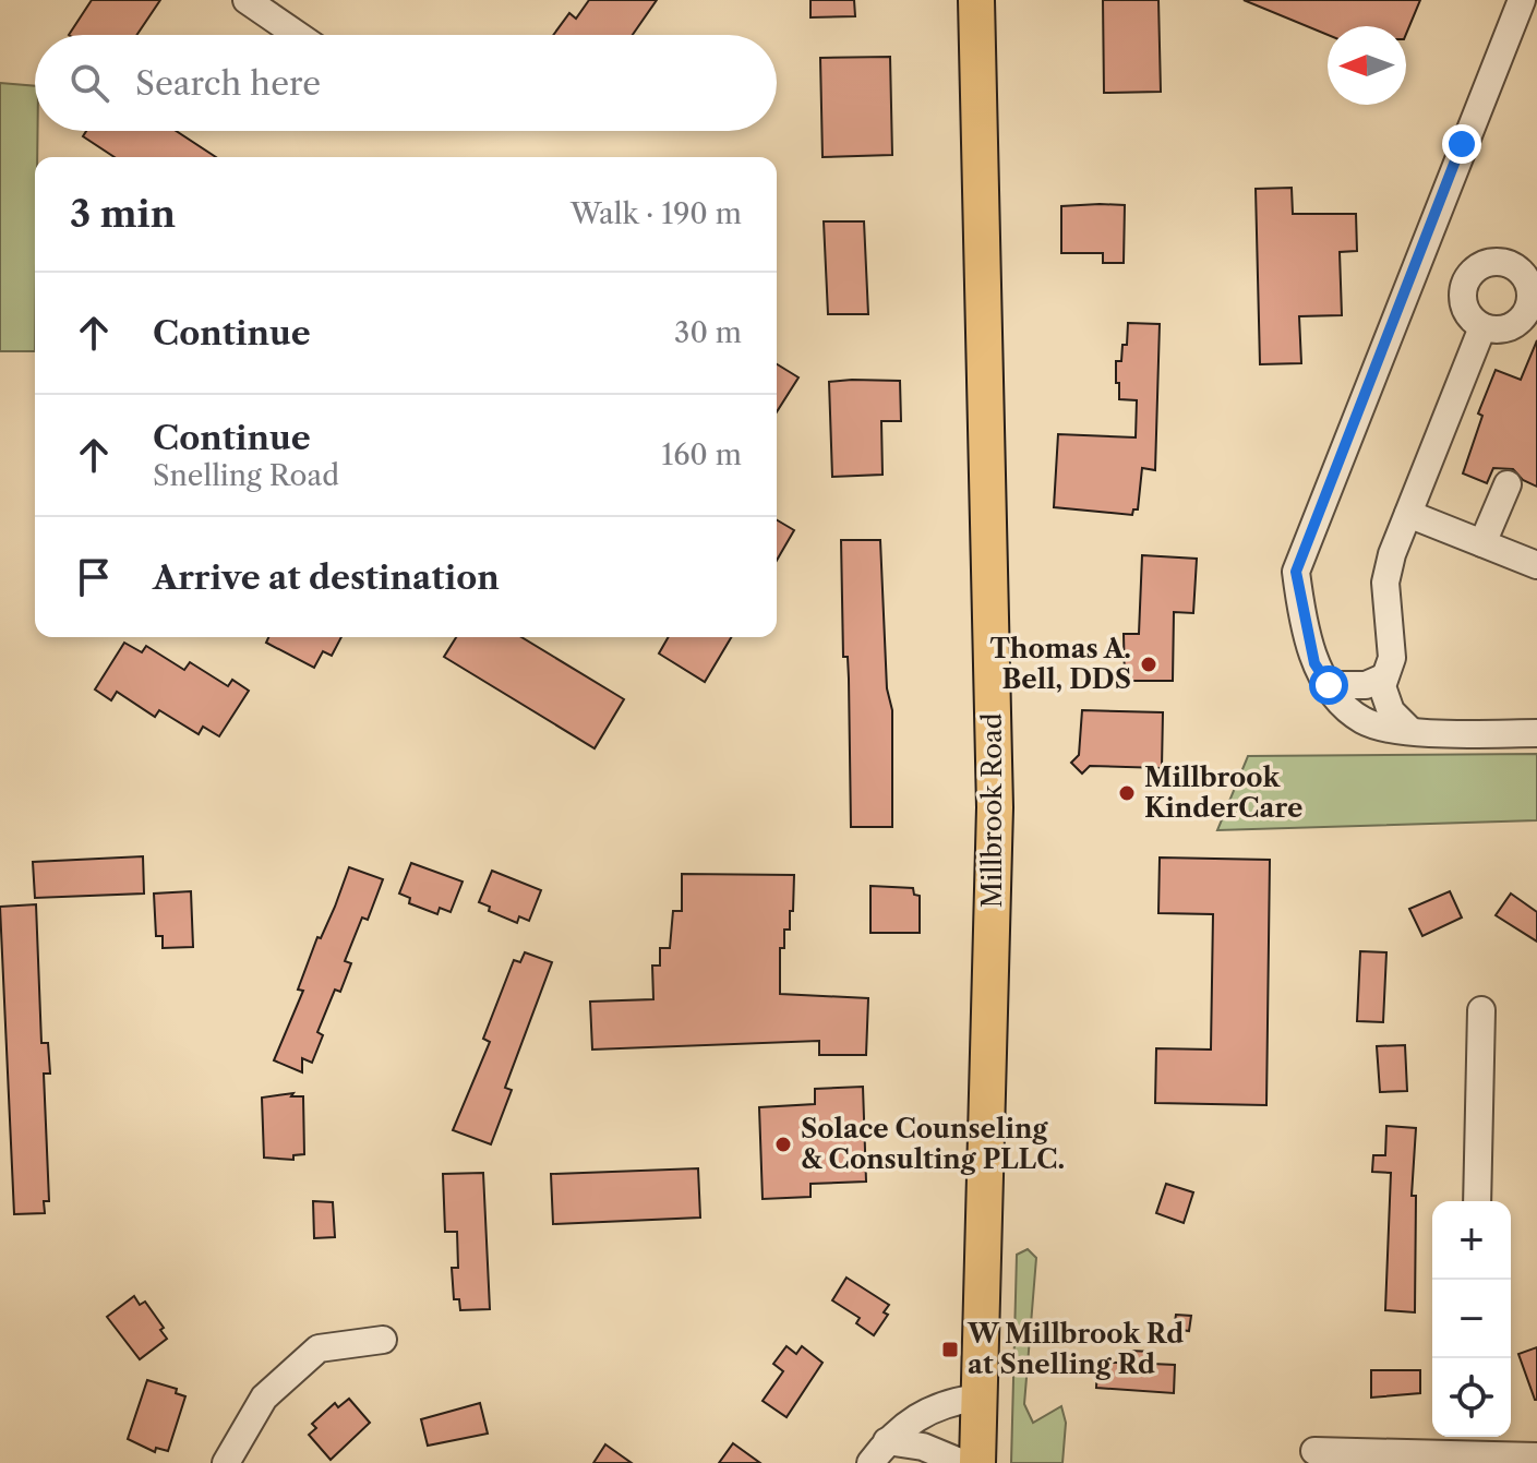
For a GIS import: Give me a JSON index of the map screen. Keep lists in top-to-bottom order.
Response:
{
  "streets": {
    "main road": ["Millbrook Road"]
  },
  "places": {
    "other": ["Thomas A. Bell, DDS", "Millbrook KinderCare", "Solace Counseling & Consulting PLLC."],
    "transit": ["W Millbrook Rd at Snelling Rd"]
  },
  "north": "left",
  "page": {
    "search": "Search here",
    "heading": ["3 min", "Walk · 190 m"],
    "list": [
      ["Continue", "30 m"],
      ["Continue", "Snelling Road", "160 m"],
      "Arrive at destination"
    ],
    "map_buttons": ["+", "−"]
  }
}
